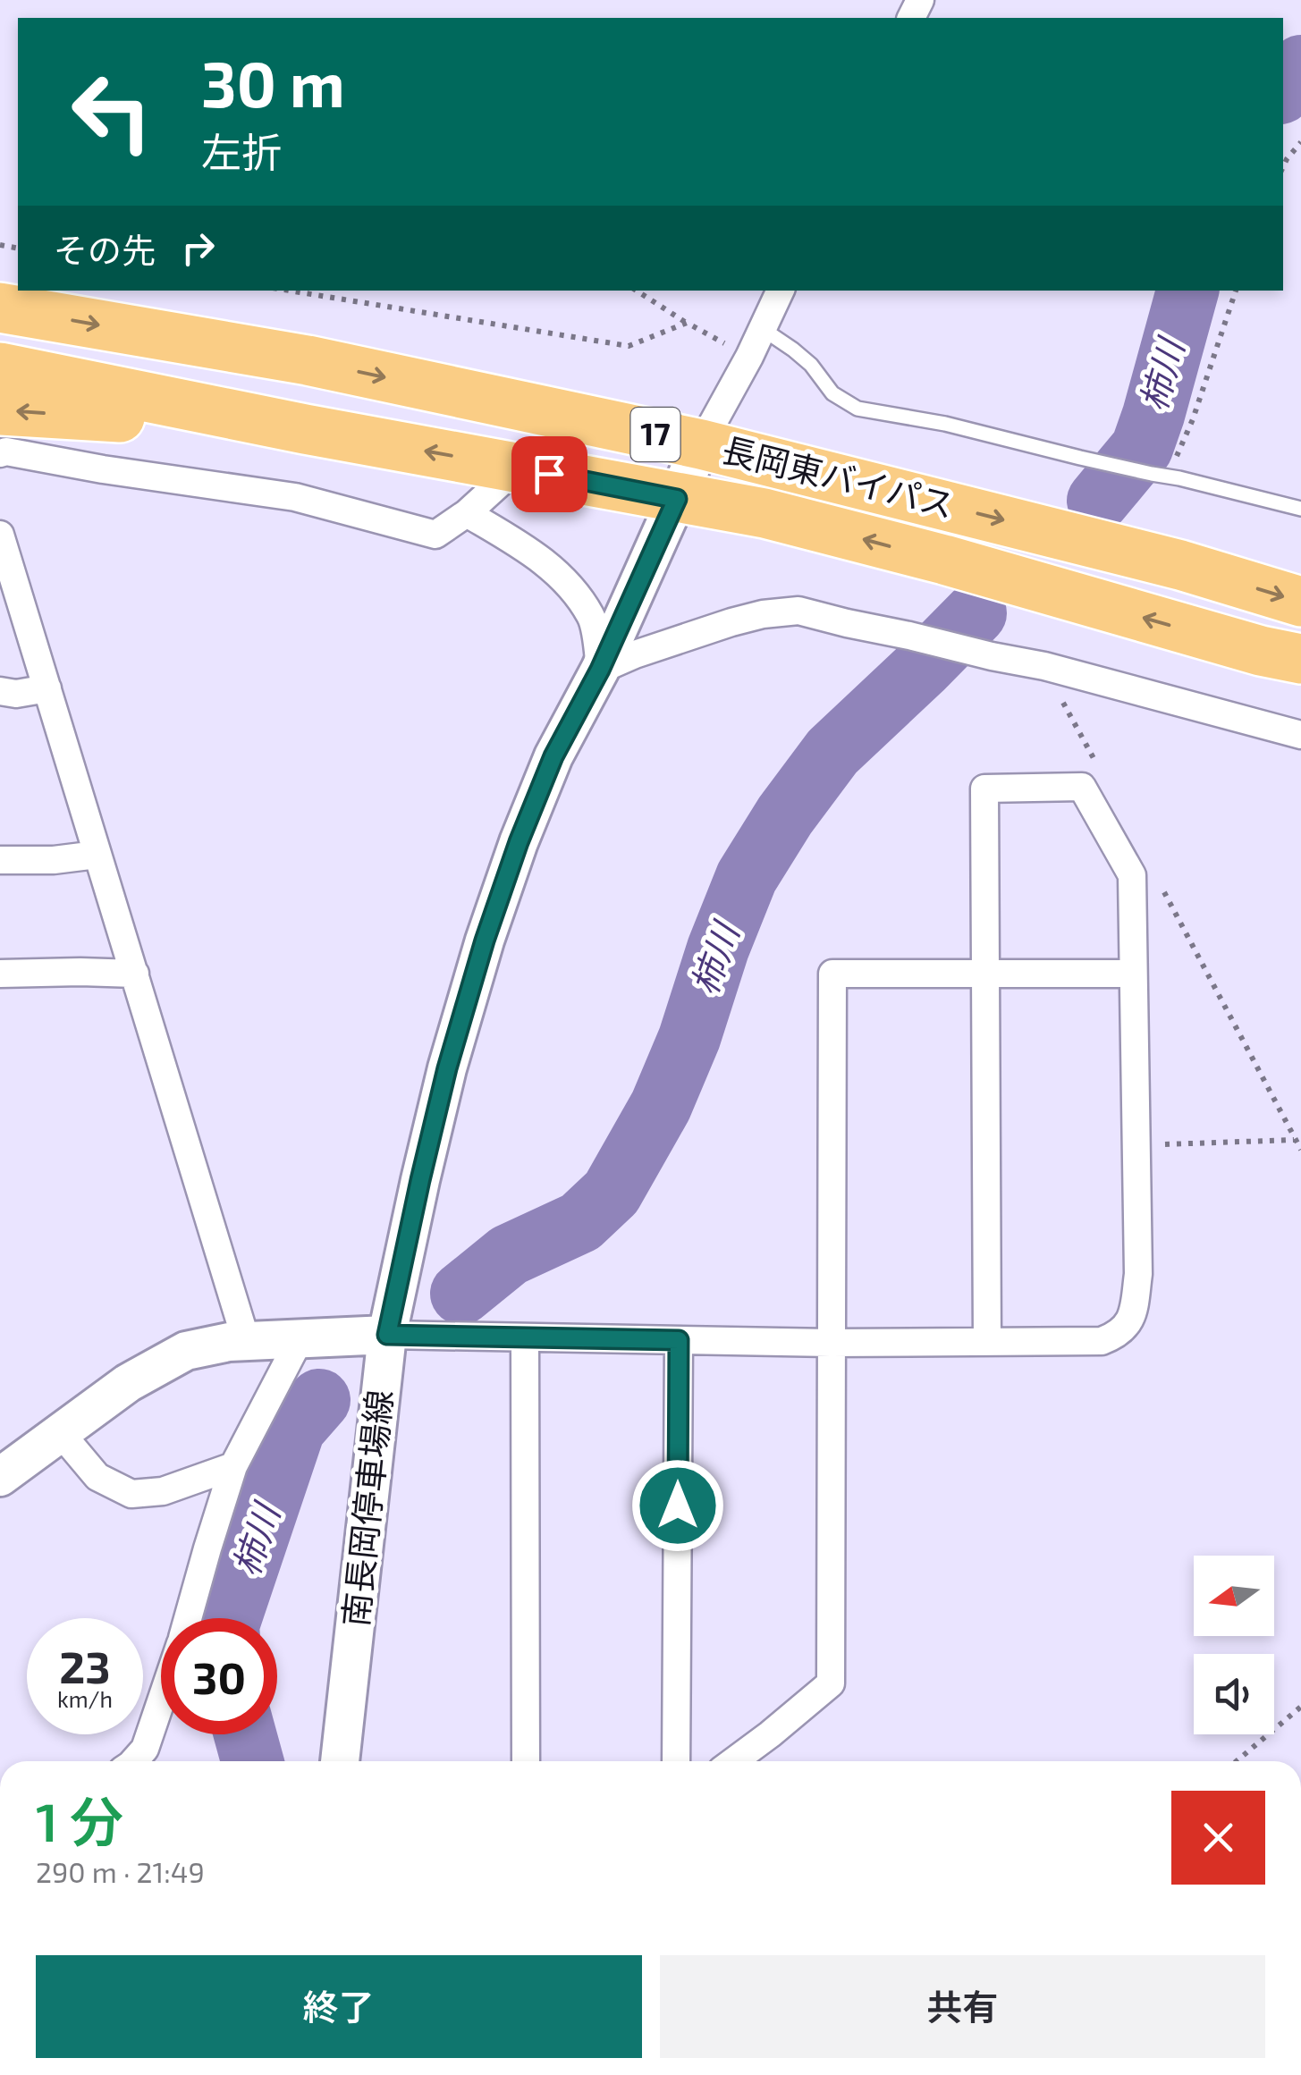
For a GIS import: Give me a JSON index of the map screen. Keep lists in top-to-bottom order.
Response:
{
  "streets": {
    "highway": ["17", "長岡東バイパス"],
    "main road": ["南長岡停車場線"]
  },
  "crossings": [
    ["長岡東バイパス", "南長岡停車場線"]
  ],
  "water": ["柿川"],
  "north": "left",
  "page": {
    "turn": ["30 m", "左折"],
    "then": "その先",
    "speed": "23 km/h",
    "limit": "30",
    "heading": ["1 分", "290 m · 21:49"],
    "buttons": ["終了", "共有"]
  }
}
